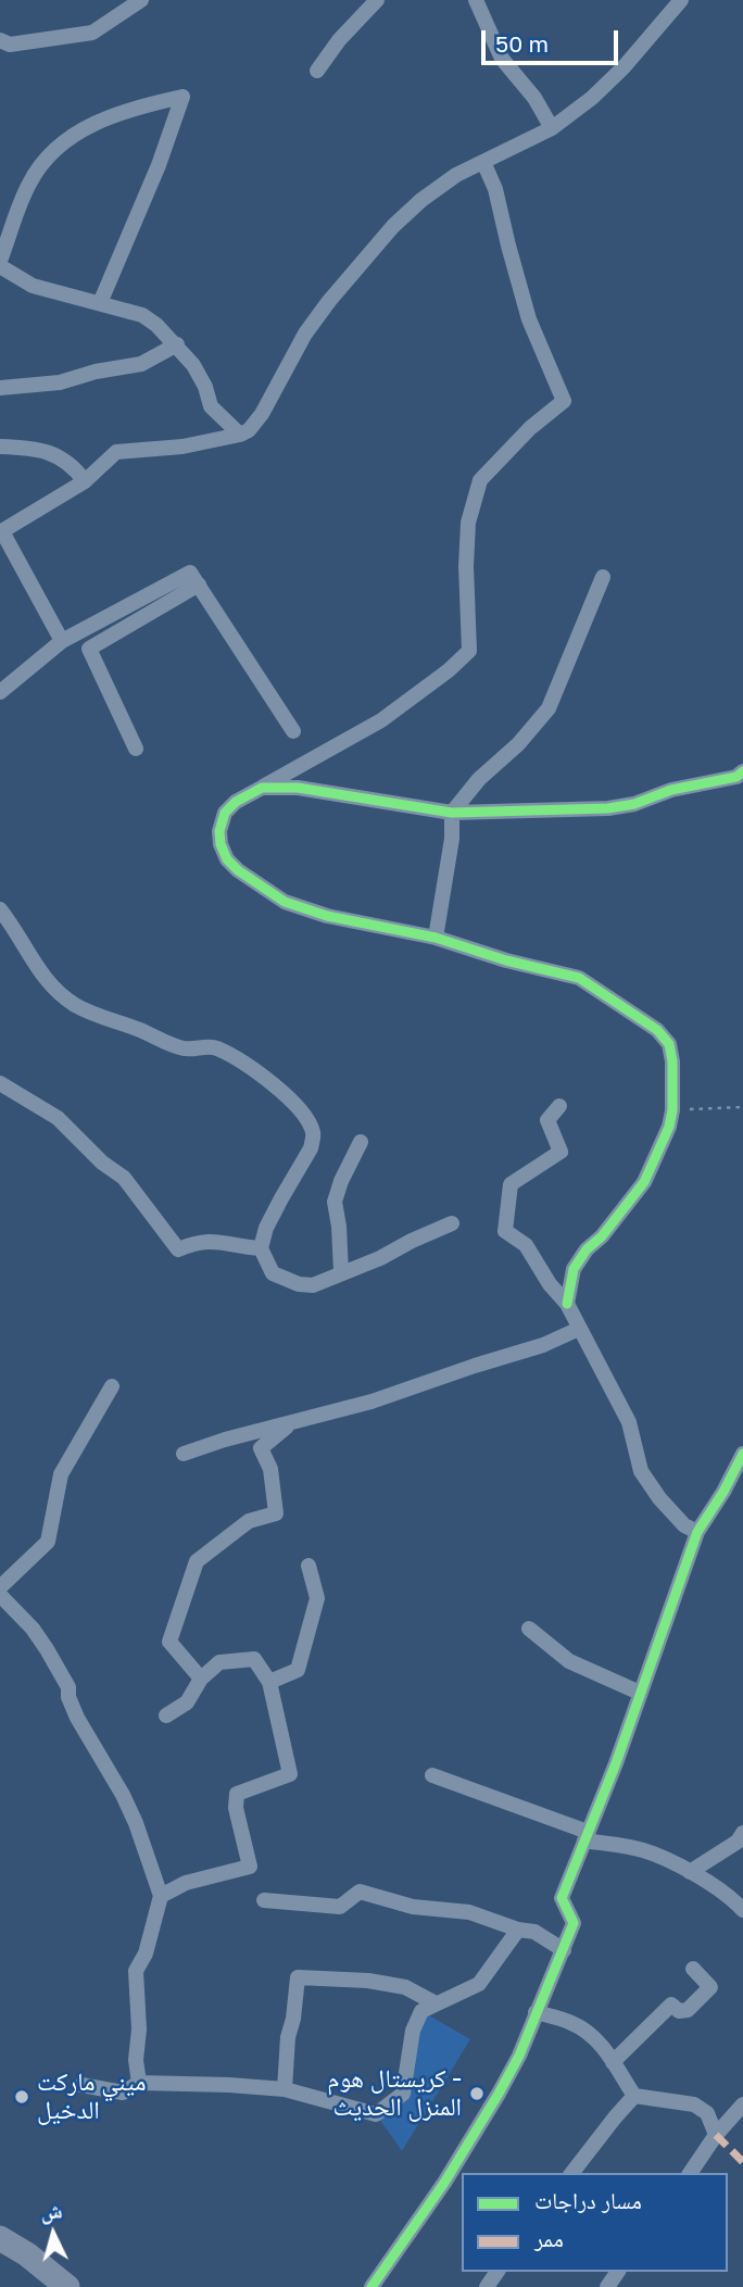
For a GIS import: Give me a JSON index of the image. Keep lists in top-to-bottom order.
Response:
{
  "places": ["كريستال هوم - المنزل الحديث", "ميني ماركت الدخيل"],
  "legend": ["مسار دراجات", "ممر"],
  "scale_bar": "50 m",
  "north": "top"
}
